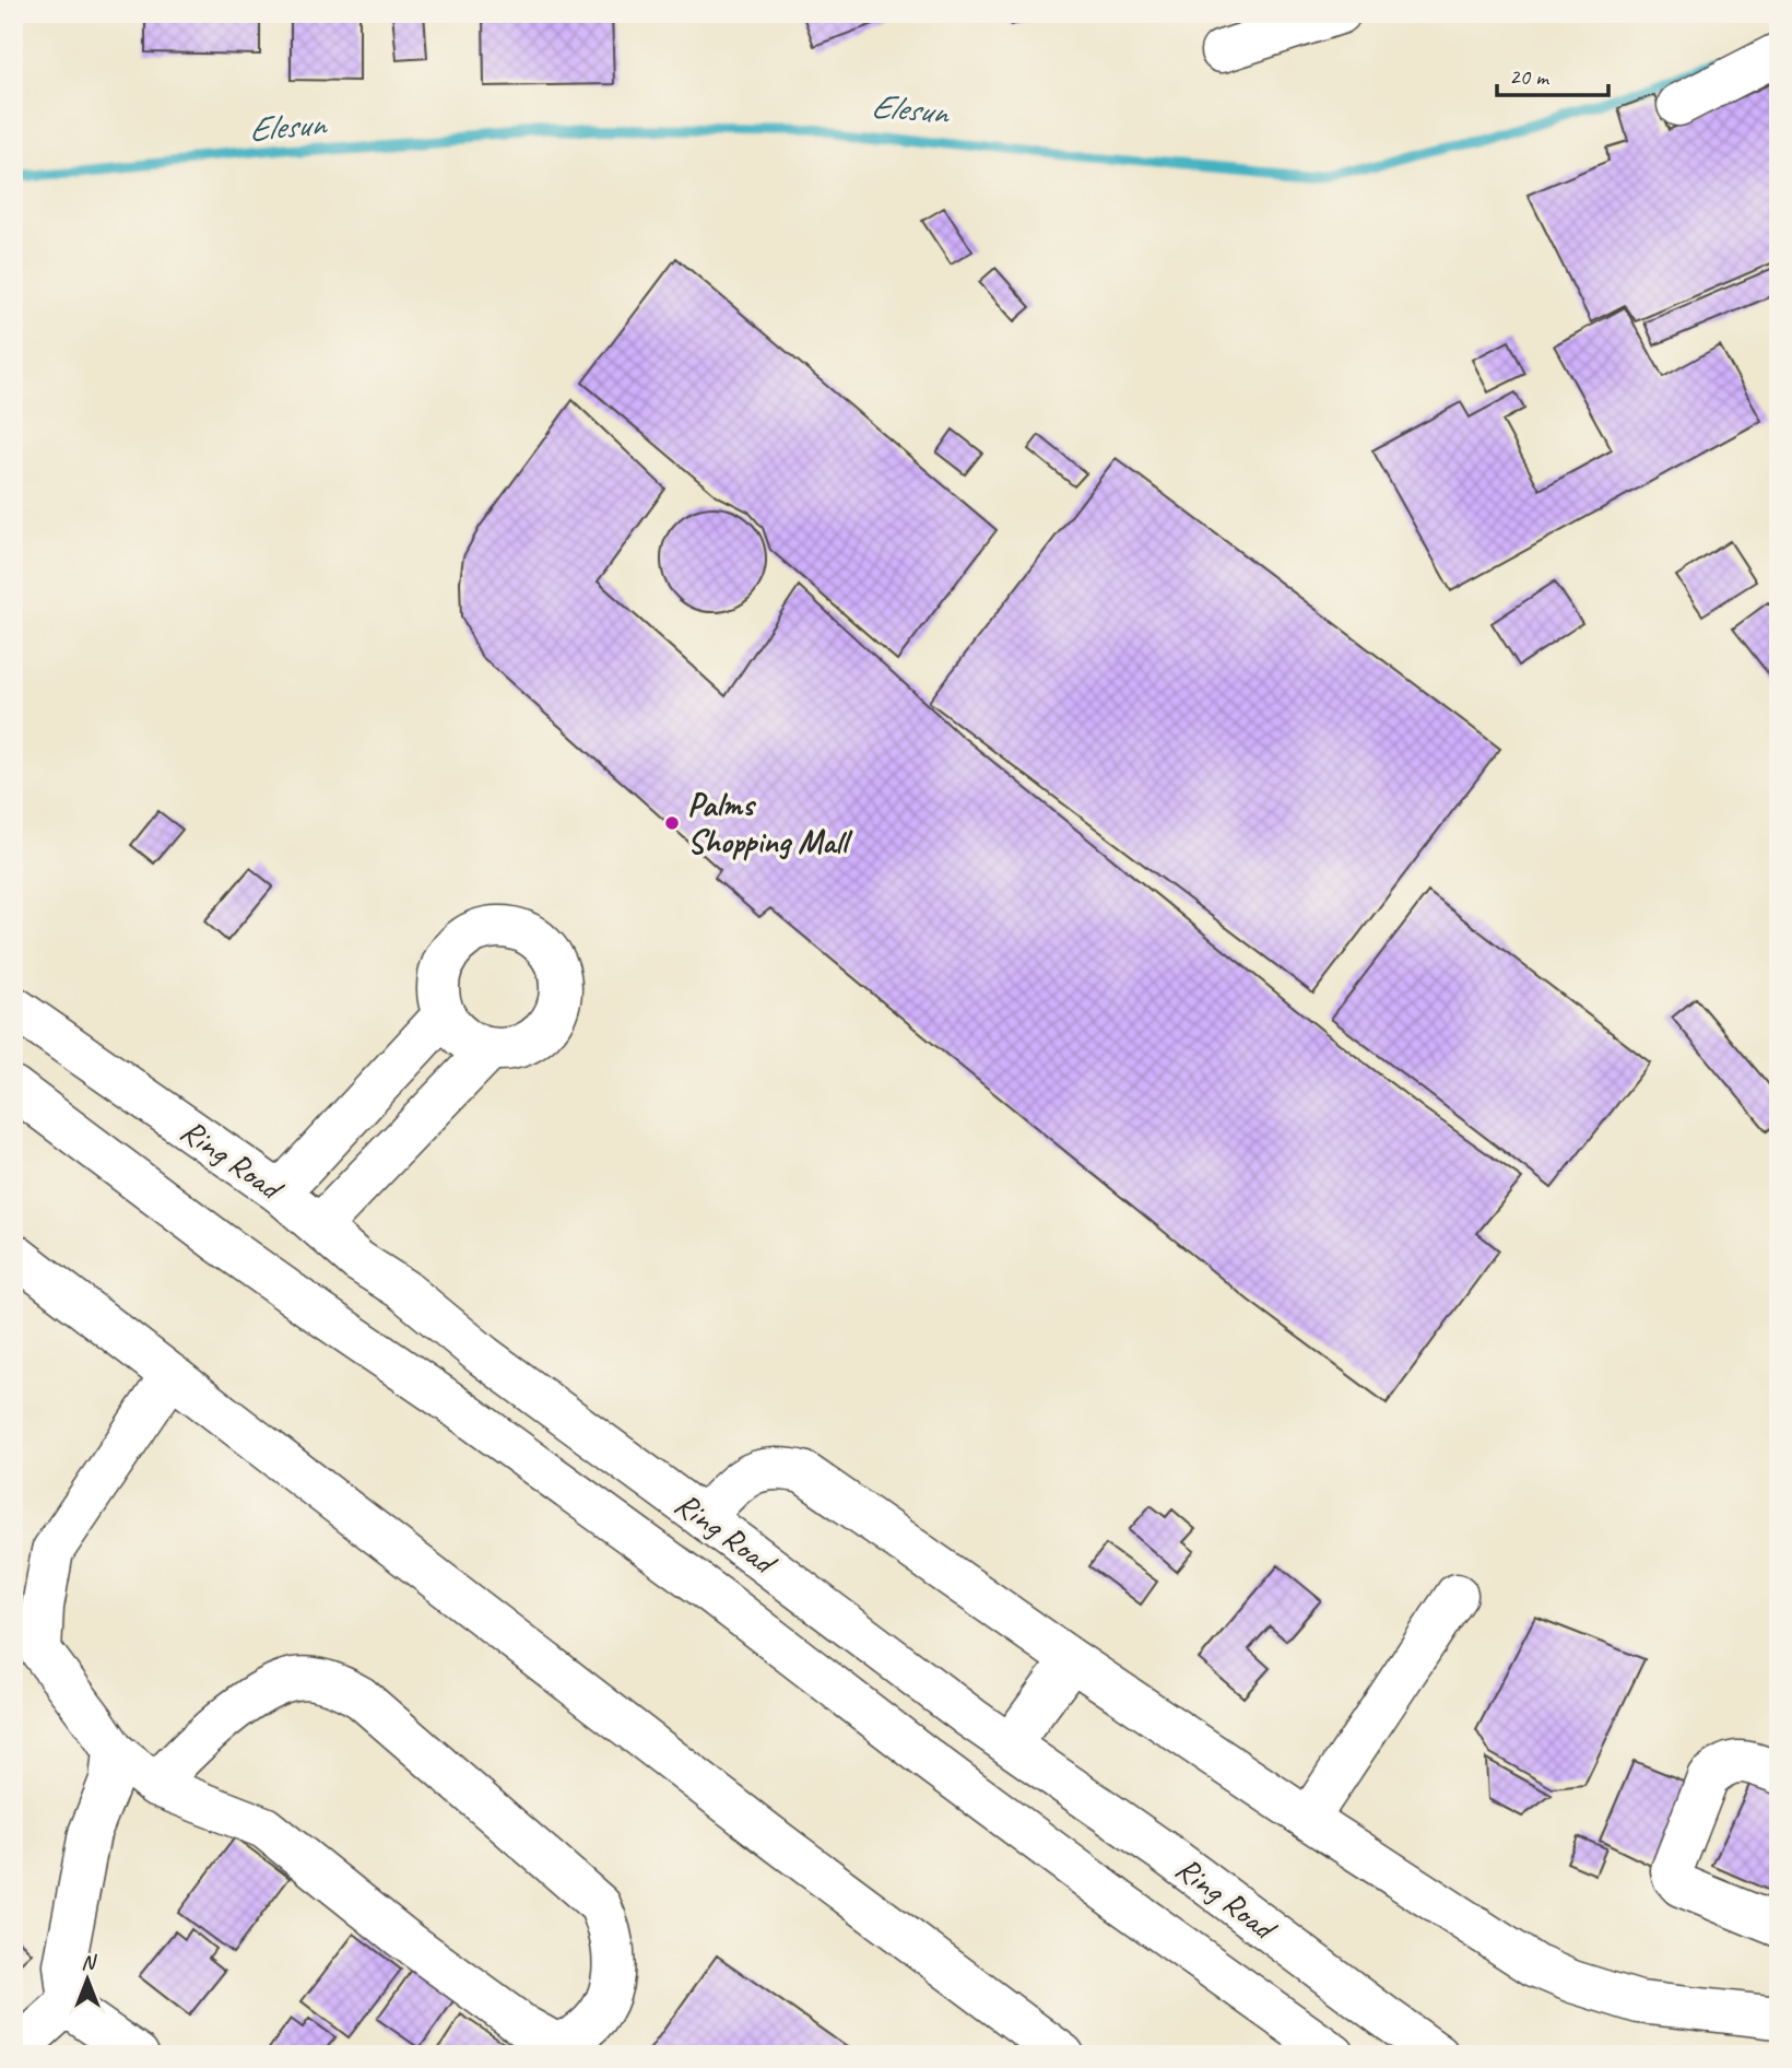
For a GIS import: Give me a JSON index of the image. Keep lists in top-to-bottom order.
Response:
{
  "streets": {
    "main road": ["Ring Road"]
  },
  "water": ["Elesun"],
  "places": ["Palms Shopping Mall"],
  "scale_bar": "20 m",
  "north": "top"
}
